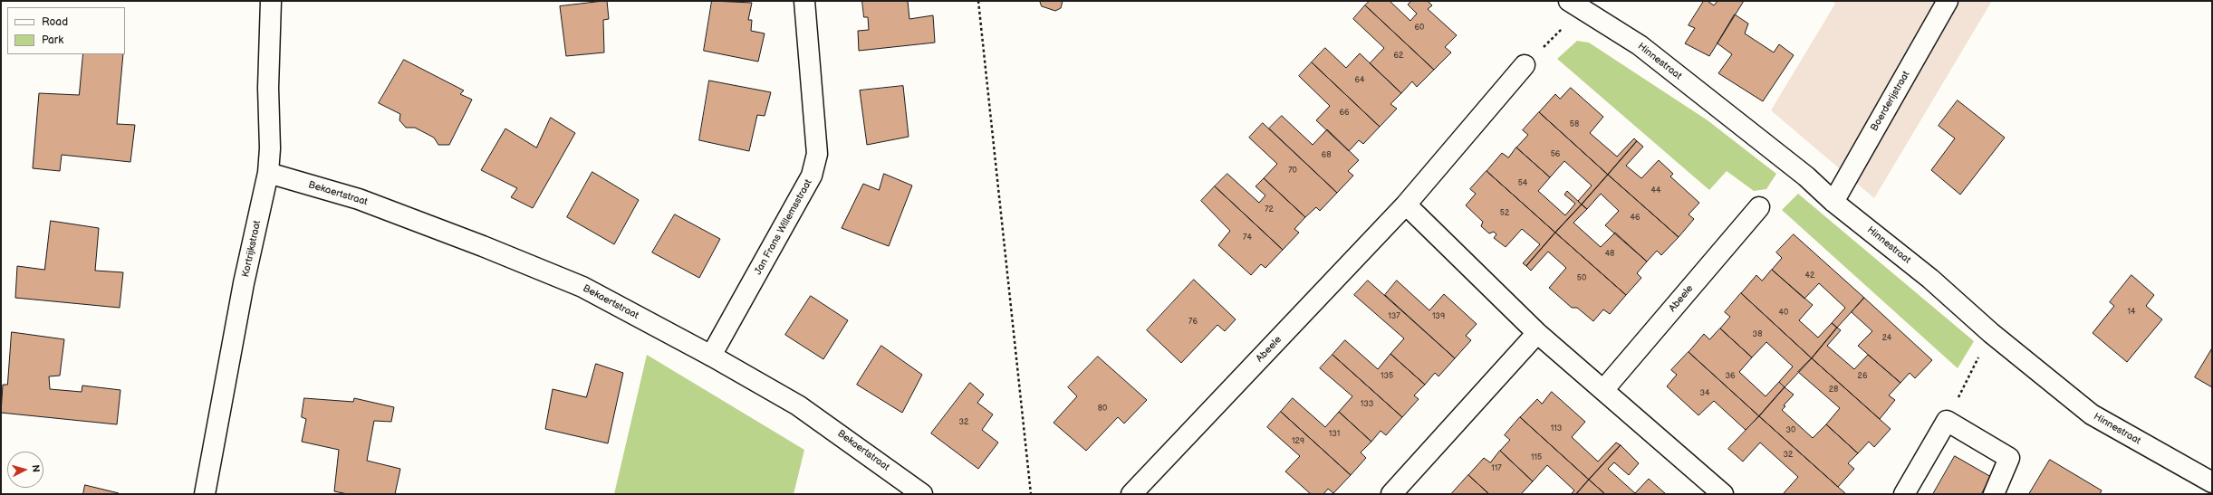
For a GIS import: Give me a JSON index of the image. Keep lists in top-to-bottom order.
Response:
{
  "streets": {
    "street": [
      "Hinnestraat",
      "Boerderijstraat",
      "Bekaertstraat",
      "Jan Frans Willemsstraat",
      "Kortrijkstraat",
      "Abeele"
    ]
  },
  "crossings": [
    ["Hinnestraat", "Boerderijstraat"],
    ["Bekaertstraat", "Jan Frans Willemsstraat"],
    ["Bekaertstraat", "Kortrijkstraat"]
  ],
  "house_numbers": [
    "60",
    "62",
    "64",
    "66",
    "58",
    "56",
    "68",
    "70",
    "54",
    "44",
    "72",
    "52",
    "46",
    "74",
    "48",
    "42",
    "50",
    "14",
    "40",
    "137",
    "139",
    "76",
    "38",
    "24",
    "135",
    "36",
    "26",
    "28",
    "34",
    "133",
    "80",
    "32",
    "113",
    "30",
    "131",
    "129",
    "32",
    "115",
    "117"
  ],
  "legend": ["Road", "Park"],
  "north": "right"
}
